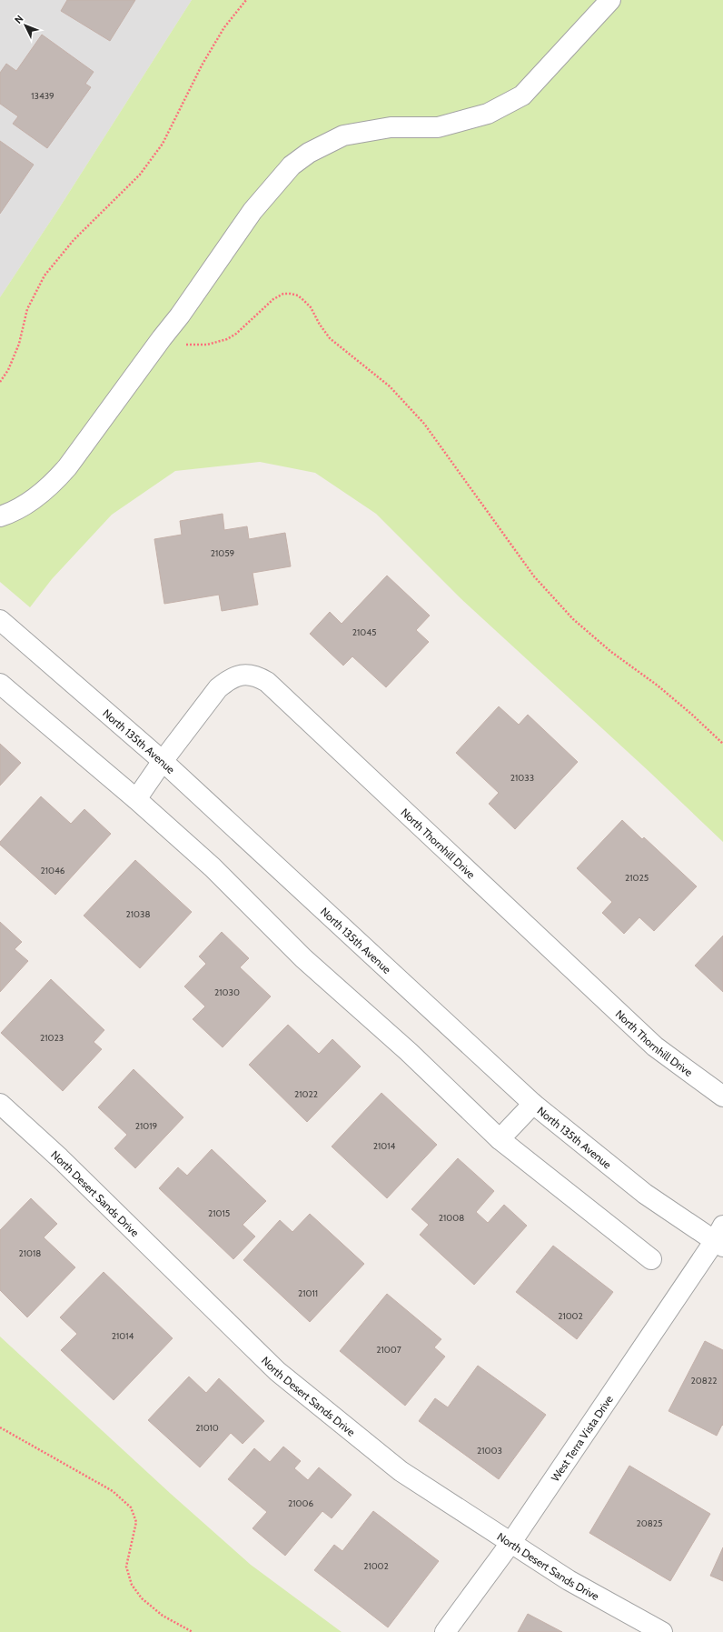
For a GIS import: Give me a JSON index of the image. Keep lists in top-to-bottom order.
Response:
{
  "streets": {
    "street": [
      "North 135th Avenue",
      "North Thornhill Drive",
      "North Desert Sands Drive",
      "West Terra Vista Drive"
    ]
  },
  "crossings": [
    ["North 135th Avenue", "North Thornhill Drive"],
    ["North 135th Avenue", "West Terra Vista Drive"],
    ["North Desert Sands Drive", "West Terra Vista Drive"]
  ],
  "house_numbers": [
    "13439",
    "21059",
    "21045",
    "21033",
    "21046",
    "21025",
    "21038",
    "21030",
    "21023",
    "21022",
    "21019",
    "21014",
    "21015",
    "21008",
    "21018",
    "21011",
    "21002",
    "21014",
    "21007",
    "20822",
    "21010",
    "21003",
    "21006",
    "20825",
    "21002"
  ],
  "north": "top left"
}
